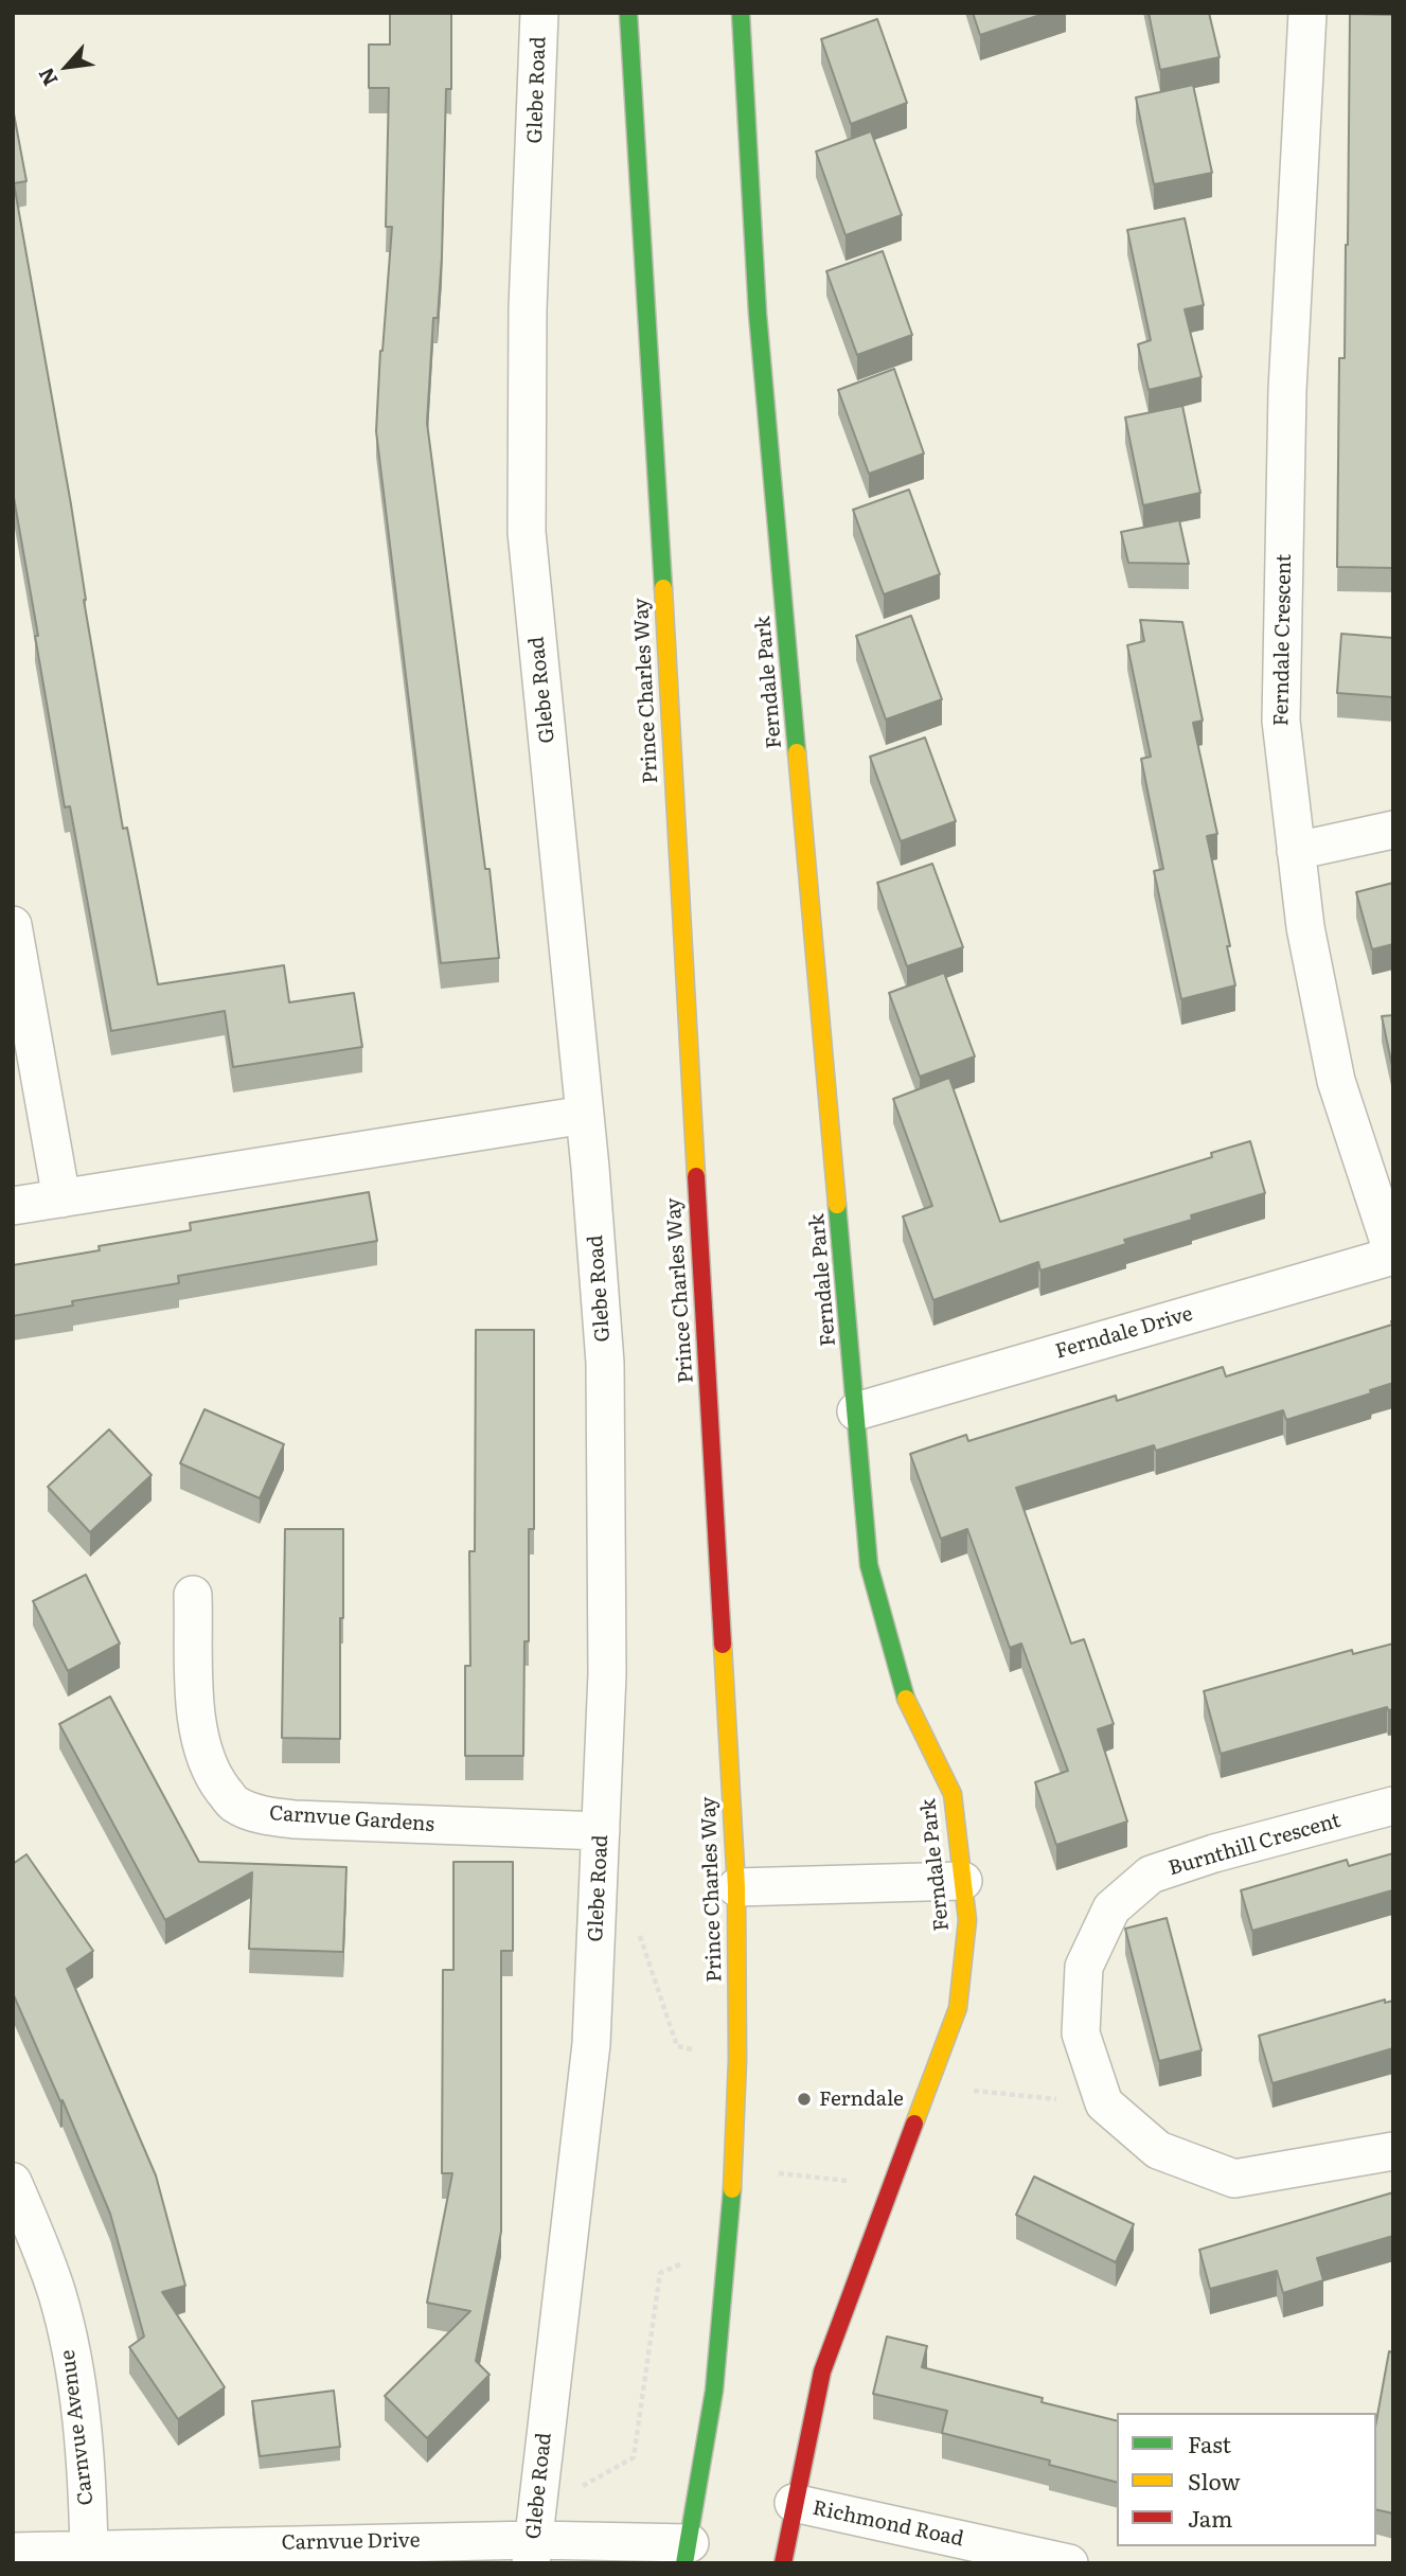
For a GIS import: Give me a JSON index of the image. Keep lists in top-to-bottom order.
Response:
{
  "streets": {
    "street": [
      "Glebe Road",
      "Ferndale Crescent",
      "Ferndale Park",
      "Prince Charles Way",
      "Ferndale Drive",
      "Carnvue Gardens",
      "Burnthill Crescent",
      "Carnvue Avenue",
      "Richmond Road",
      "Carnvue Drive"
    ]
  },
  "crossings": [
    ["Glebe Road", "Carnvue Gardens"],
    ["Glebe Road", "Carnvue Drive"],
    ["Ferndale Crescent", "Ferndale Drive"],
    ["Ferndale Park", "Ferndale Drive"],
    ["Ferndale Park", "Richmond Road"],
    ["Prince Charles Way", "Carnvue Drive"],
    ["Carnvue Avenue", "Carnvue Drive"]
  ],
  "places": ["Ferndale"],
  "legend": ["Fast", "Slow", "Jam"],
  "north": "bottom left"
}
